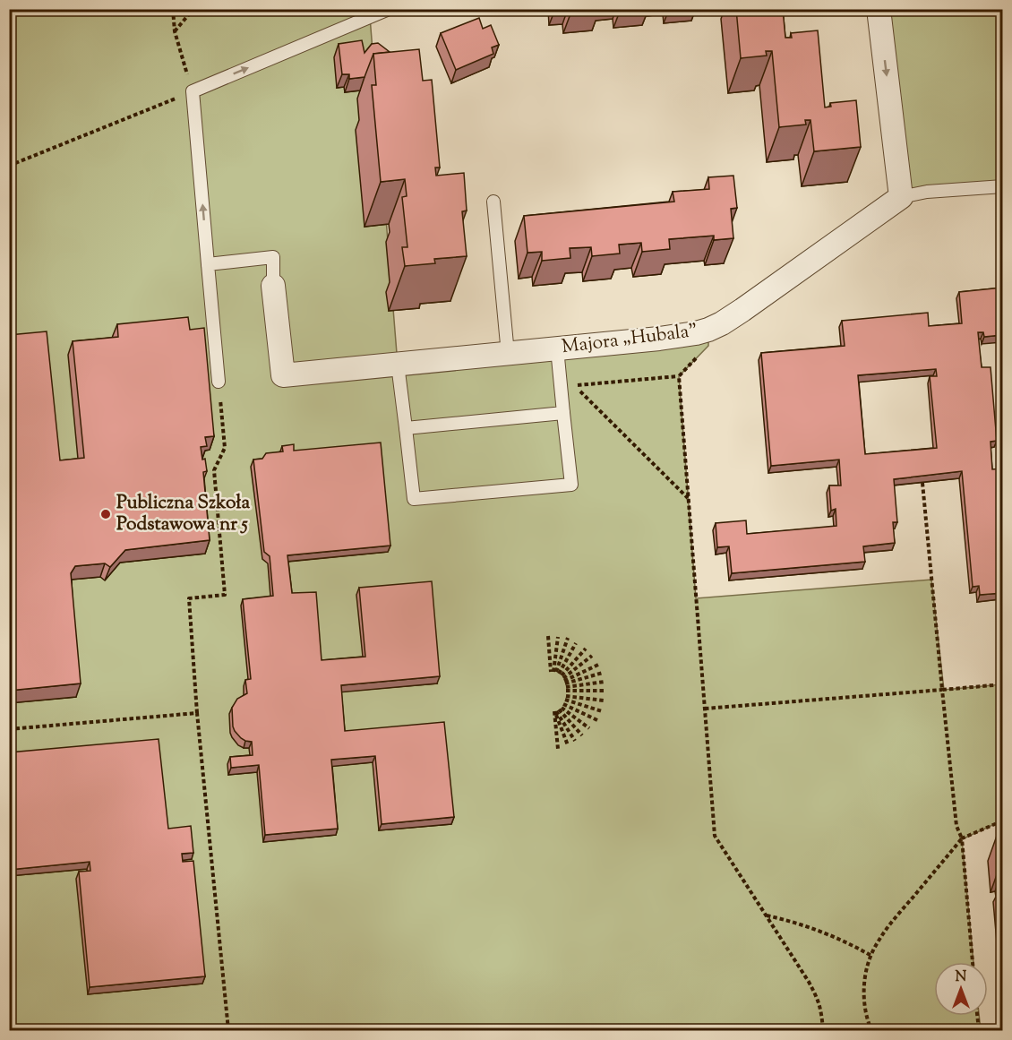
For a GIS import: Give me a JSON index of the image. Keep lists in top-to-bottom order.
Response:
{
  "streets": {
    "street": ["Majora „Hubala”"]
  },
  "places": ["Publiczna Szkoła Podstawowa nr 5"],
  "north": "top"
}
